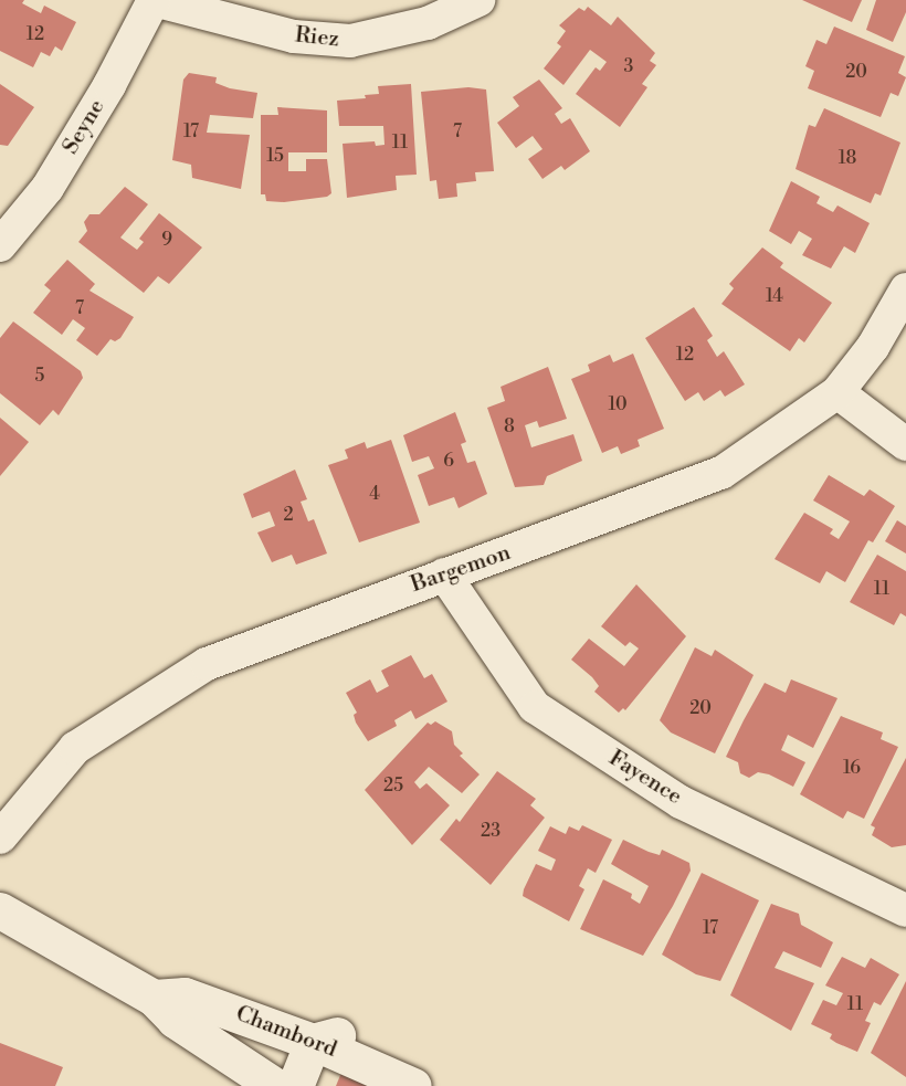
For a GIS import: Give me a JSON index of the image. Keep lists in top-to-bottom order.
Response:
{
  "streets": {
    "street": [
      "Riez",
      "Seyne",
      "Bargemon",
      "Fayence",
      "Chambord"
    ]
  },
  "crossings": [
    ["Riez", "Seyne"],
    ["Bargemon", "Fayence"]
  ],
  "house_numbers": [
    "12",
    "3",
    "20",
    "17",
    "7",
    "11",
    "15",
    "18",
    "9",
    "14",
    "7",
    "12",
    "5",
    "10",
    "8",
    "6",
    "4",
    "2",
    "11",
    "20",
    "16",
    "25",
    "23",
    "17",
    "11"
  ]
}
